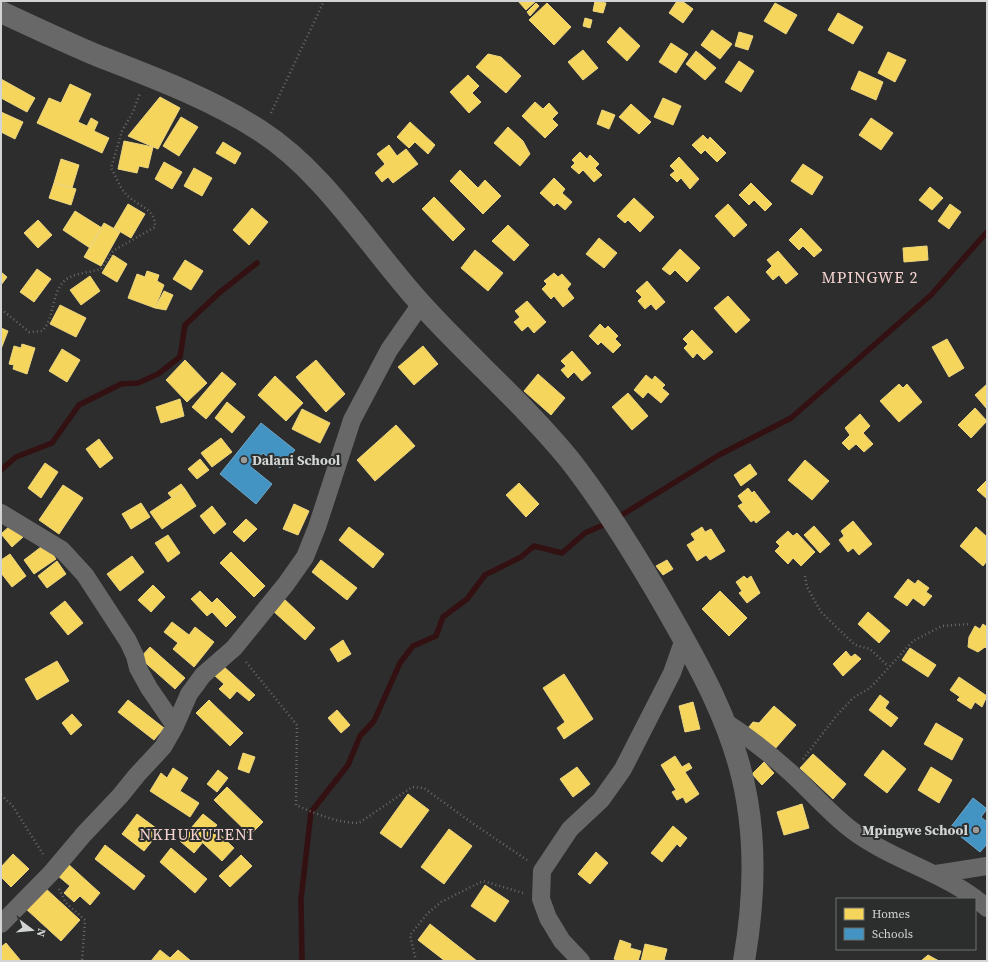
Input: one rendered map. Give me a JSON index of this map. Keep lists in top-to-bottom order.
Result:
{
  "districts": ["MPINGWE 2", "NKHUKUTENI"],
  "places": ["Dalani School", "Mpingwe School"],
  "legend": ["Homes", "Schools"],
  "north": "right"
}
